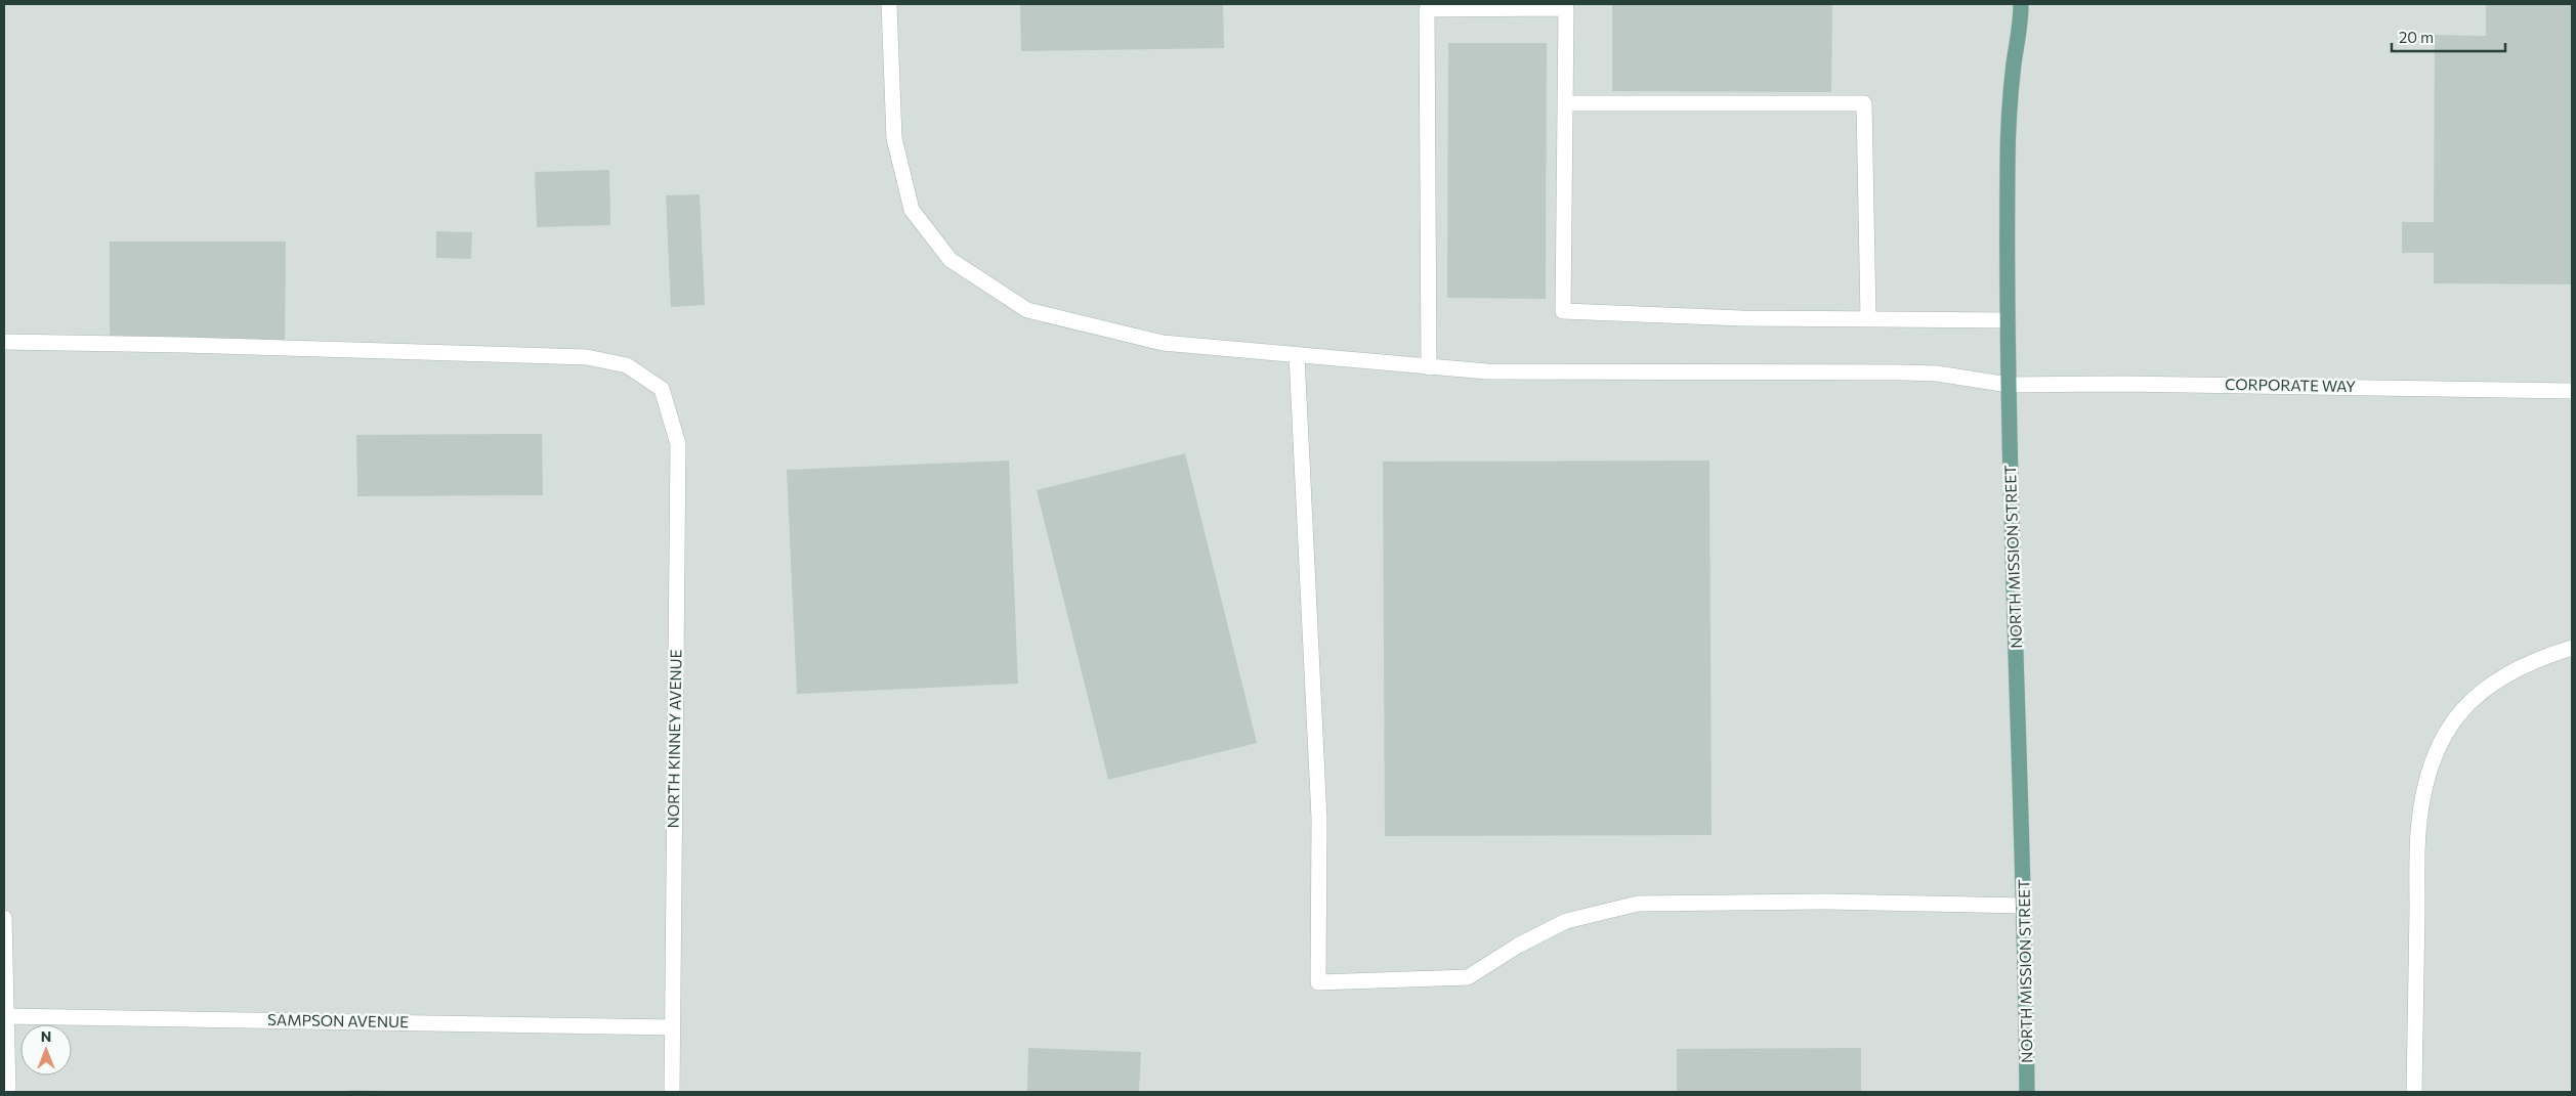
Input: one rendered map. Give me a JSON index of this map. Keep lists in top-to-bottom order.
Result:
{
  "streets": {
    "main road": ["NORTH MISSION STREET"],
    "street": ["CORPORATE WAY", "NORTH KINNEY AVENUE", "SAMPSON AVENUE"]
  },
  "crossings": [
    ["CORPORATE WAY", "NORTH MISSION STREET"],
    ["NORTH KINNEY AVENUE", "SAMPSON AVENUE"]
  ],
  "scale_bar": "20 m",
  "north": "top"
}
